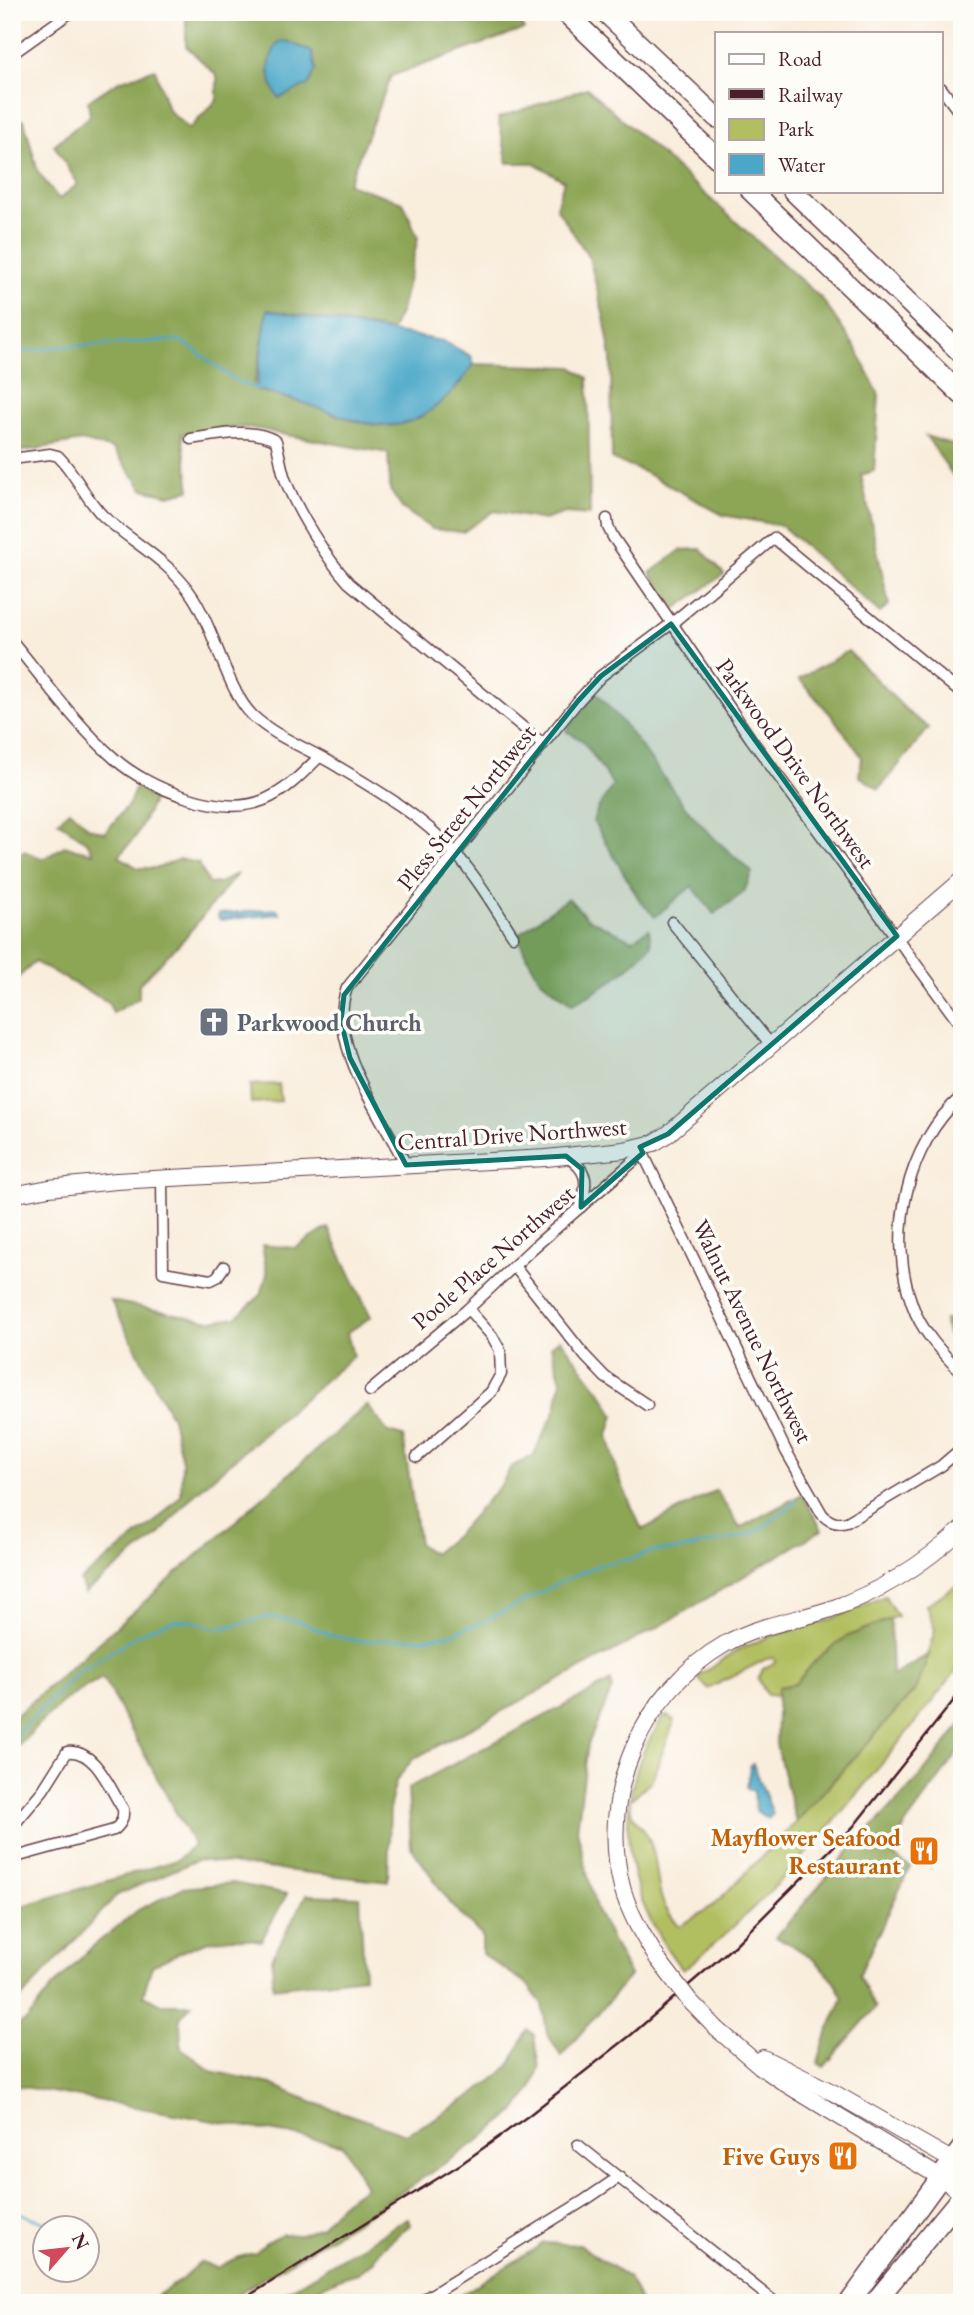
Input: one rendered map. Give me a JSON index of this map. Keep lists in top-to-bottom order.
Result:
{
  "streets": {
    "main road": ["Central Drive Northwest"],
    "street": [
      "Parkwood Drive Northwest",
      "Pless Street Northwest",
      "Poole Place Northwest",
      "Walnut Avenue Northwest"
    ]
  },
  "crossings": [
    ["Parkwood Drive Northwest", "Pless Street Northwest"],
    ["Parkwood Drive Northwest", "Central Drive Northwest"],
    ["Pless Street Northwest", "Central Drive Northwest"],
    ["Central Drive Northwest", "Poole Place Northwest"],
    ["Central Drive Northwest", "Walnut Avenue Northwest"],
    ["Poole Place Northwest", "Walnut Avenue Northwest"]
  ],
  "places": {
    "church": ["Parkwood Church"],
    "restaurant": ["Mayflower Seafood Restaurant", "Five Guys"]
  },
  "legend": [
    "Road",
    "Railway",
    "Park",
    "Water"
  ],
  "north": "top right"
}
